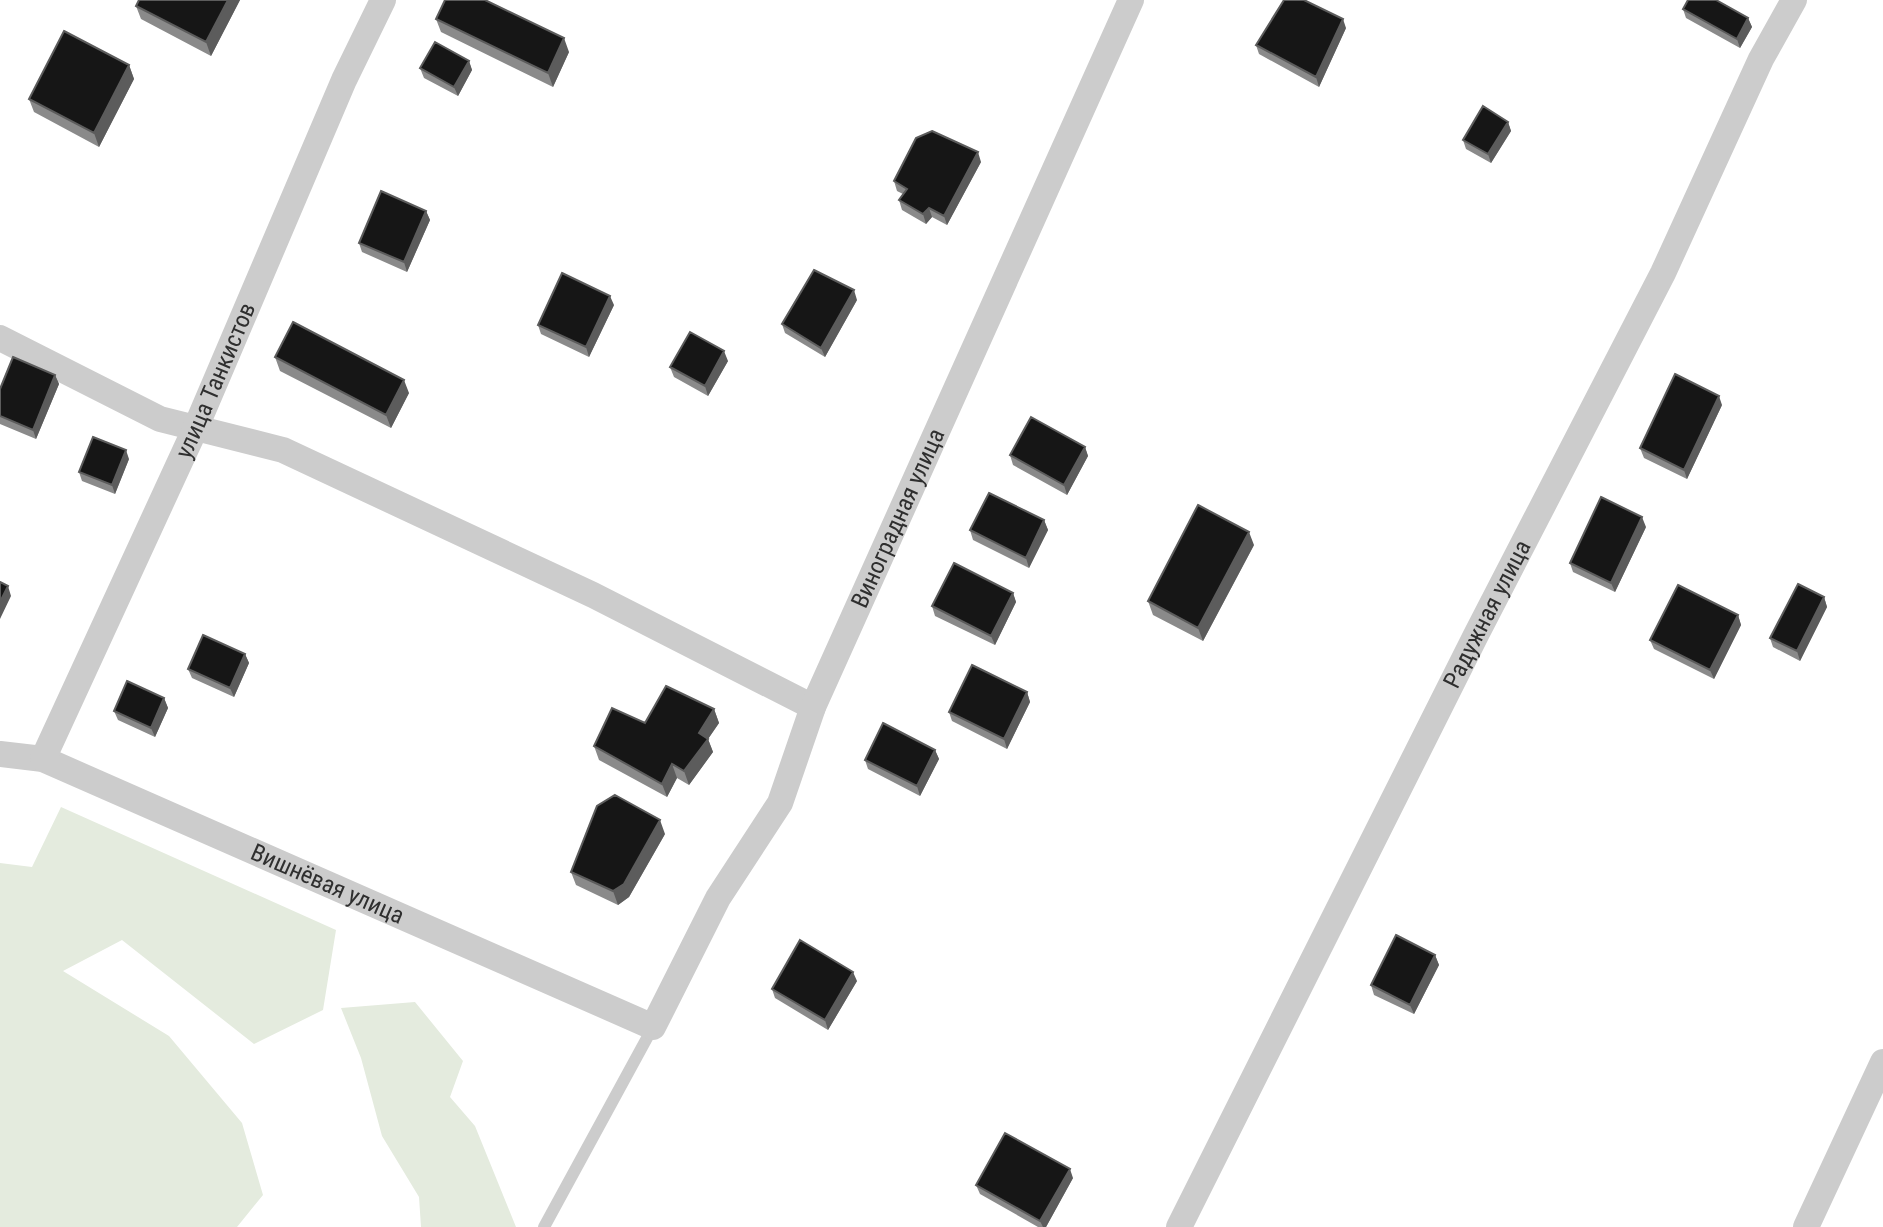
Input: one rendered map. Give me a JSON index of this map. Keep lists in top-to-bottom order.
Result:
{
  "streets": {
    "street": [
      "улица Танкистов",
      "Виноградная улица",
      "Радужная улица",
      "Вишнёвая улица"
    ]
  },
  "crossings": [
    ["улица Танкистов", "Вишнёвая улица"],
    ["Виноградная улица", "Вишнёвая улица"]
  ]
}
